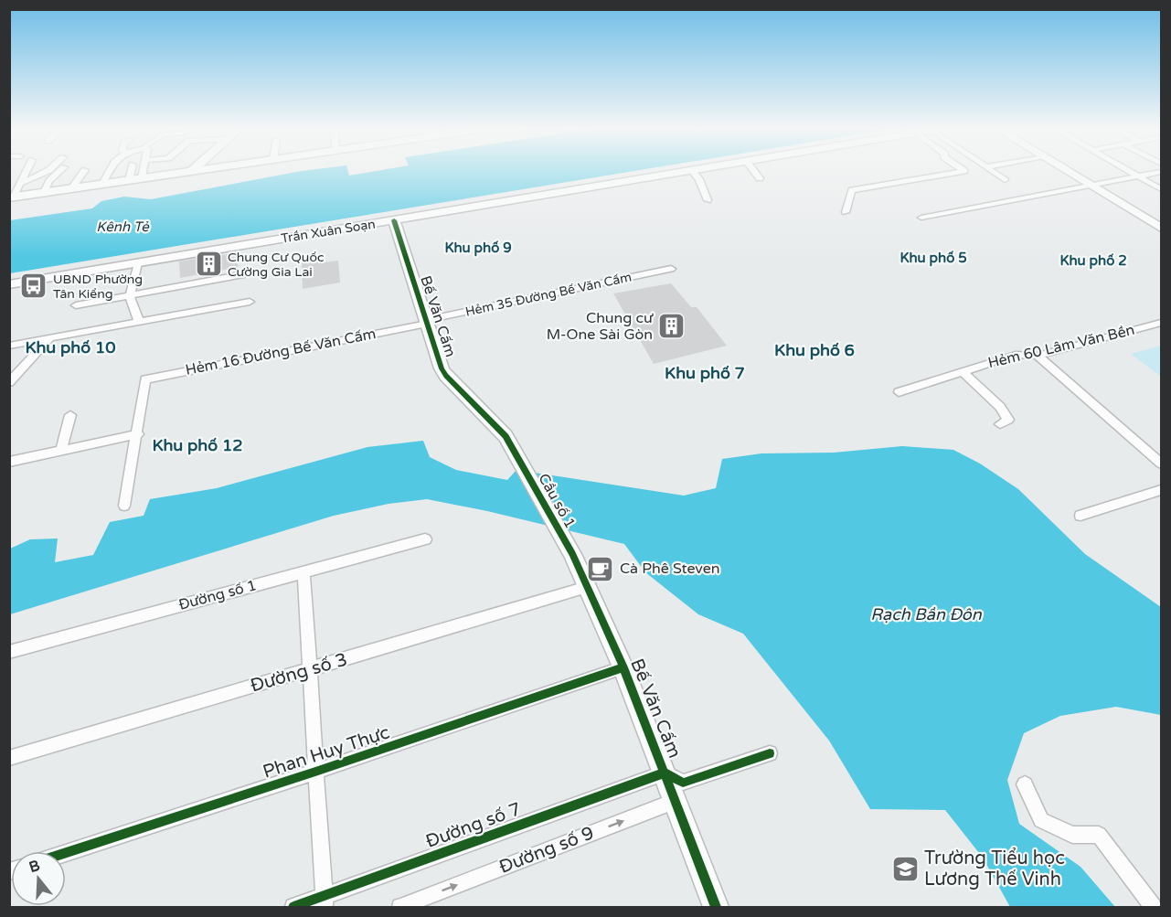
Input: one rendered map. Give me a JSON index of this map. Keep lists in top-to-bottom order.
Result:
{
  "streets": {
    "main road": ["Trần Xuân Soạn", "Bế Văn Cấm", "Cầu số 1"],
    "street": [
      "Hẻm 35 Đường Bế Văn Cấm",
      "Hẻm 60 Lâm Văn Bền",
      "Hẻm 16 Đường Bế Văn Cấm",
      "Đường số 1",
      "Đường số 3",
      "Phan Huy Thực",
      "Đường số 7",
      "Đường số 9"
    ]
  },
  "crossings": [
    ["Trần Xuân Soạn", "Bế Văn Cấm"],
    ["Hẻm 35 Đường Bế Văn Cấm", "Bế Văn Cấm"],
    ["Hẻm 35 Đường Bế Văn Cấm", "Hẻm 16 Đường Bế Văn Cấm"],
    ["Bế Văn Cấm", "Hẻm 16 Đường Bế Văn Cấm"],
    ["Bế Văn Cấm", "Cầu số 1"],
    ["Bế Văn Cấm", "Đường số 3"],
    ["Bế Văn Cấm", "Phan Huy Thực"],
    ["Bế Văn Cấm", "Đường số 7"],
    ["Bế Văn Cấm", "Đường số 9"],
    ["Đường số 7", "Đường số 9"]
  ],
  "one_way": ["Đường số 9"],
  "districts": [
    "Khu phố 9",
    "Khu phố 5",
    "Khu phố 2",
    "Khu phố 10",
    "Khu phố 6",
    "Khu phố 7",
    "Khu phố 12"
  ],
  "water": ["Kênh Tẻ", "Rạch Bần Đôn"],
  "places": {
    "building": ["Chung Cư Quốc Cường Gia Lai", "Chung cư M-One Sài Gòn"],
    "bus stop": ["UBND Phường Tân Kiểng"],
    "cafe": ["Cà Phê Steven"],
    "school or university": ["Trường Tiểu học Lương Thế Vinh"]
  },
  "north": "top"
}
